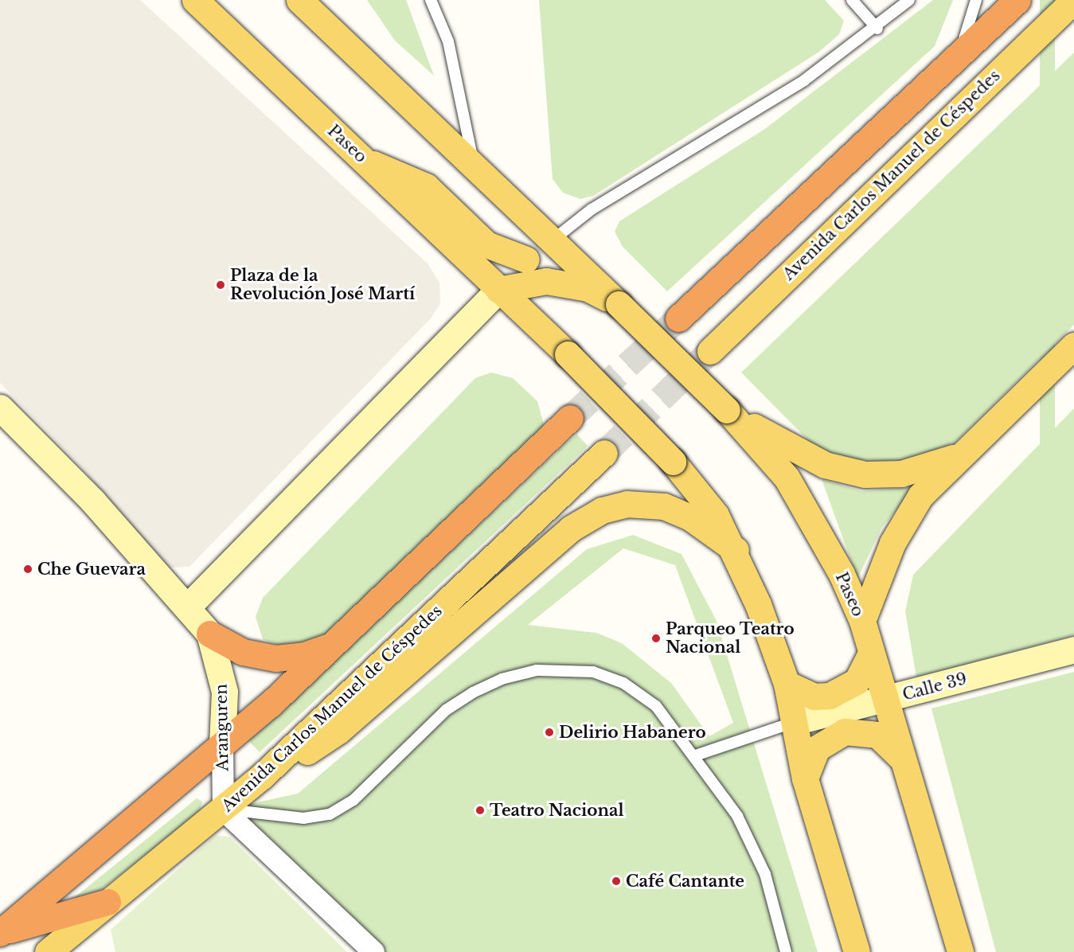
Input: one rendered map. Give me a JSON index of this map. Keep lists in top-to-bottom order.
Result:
{
  "streets": {
    "main road": ["Paseo", "Avenida Carlos Manuel de Céspedes"],
    "street": ["Calle 39", "Aranguren"]
  },
  "crossings": [
    ["Paseo", "Calle 39"],
    ["Avenida Carlos Manuel de Céspedes", "Aranguren"]
  ],
  "places": [
    "Plaza de la Revolución José Martí",
    "Che Guevara",
    "Parqueo Teatro Nacional",
    "Delirio Habanero",
    "Teatro Nacional",
    "Café Cantante"
  ]
}
